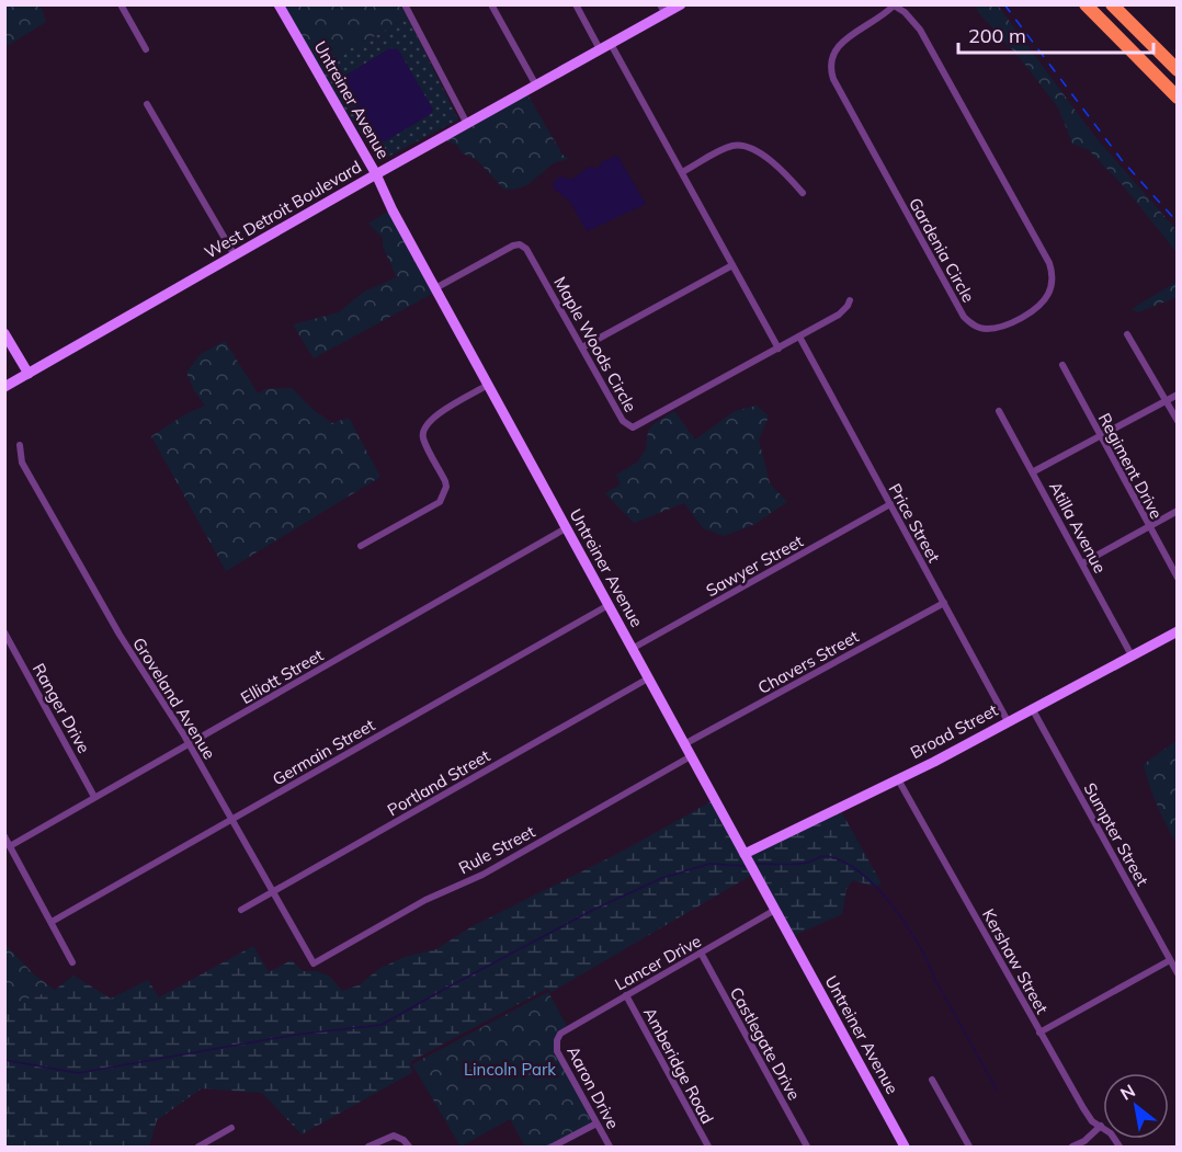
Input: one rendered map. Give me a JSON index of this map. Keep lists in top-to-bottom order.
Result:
{
  "streets": {
    "street": [
      "Untreiner Avenue",
      "West Detroit Boulevard",
      "Gardenia Circle",
      "Maple Woods Circle",
      "Regiment Drive",
      "Price Street",
      "Atilla Avenue",
      "Sawyer Street",
      "Chavers Street",
      "Elliott Street",
      "Groveland Avenue",
      "Ranger Drive",
      "Broad Street",
      "Germain Street",
      "Portland Street",
      "Sumpter Street",
      "Rule Street",
      "Kershaw Street",
      "Lancer Drive",
      "Castlegate Drive",
      "Amberidge Road",
      "Aaron Drive"
    ]
  },
  "crossings": [
    ["Untreiner Avenue", "West Detroit Boulevard"],
    ["Untreiner Avenue", "Maple Woods Circle"],
    ["Untreiner Avenue", "Sawyer Street"],
    ["Untreiner Avenue", "Chavers Street"],
    ["Untreiner Avenue", "Elliott Street"],
    ["Untreiner Avenue", "Broad Street"],
    ["Untreiner Avenue", "Germain Street"],
    ["Untreiner Avenue", "Portland Street"],
    ["Untreiner Avenue", "Rule Street"],
    ["Untreiner Avenue", "Lancer Drive"],
    ["Maple Woods Circle", "Price Street"],
    ["Price Street", "Sawyer Street"],
    ["Price Street", "Chavers Street"],
    ["Price Street", "Broad Street"],
    ["Atilla Avenue", "Broad Street"],
    ["Elliott Street", "Groveland Avenue"],
    ["Elliott Street", "Ranger Drive"],
    ["Groveland Avenue", "Germain Street"],
    ["Groveland Avenue", "Portland Street"],
    ["Groveland Avenue", "Rule Street"],
    ["Broad Street", "Sumpter Street"],
    ["Broad Street", "Kershaw Street"],
    ["Lancer Drive", "Castlegate Drive"],
    ["Lancer Drive", "Amberidge Road"],
    ["Lancer Drive", "Aaron Drive"]
  ],
  "parks": ["Lincoln Park"],
  "scale_bar": "200 m",
  "north": "top left"
}
